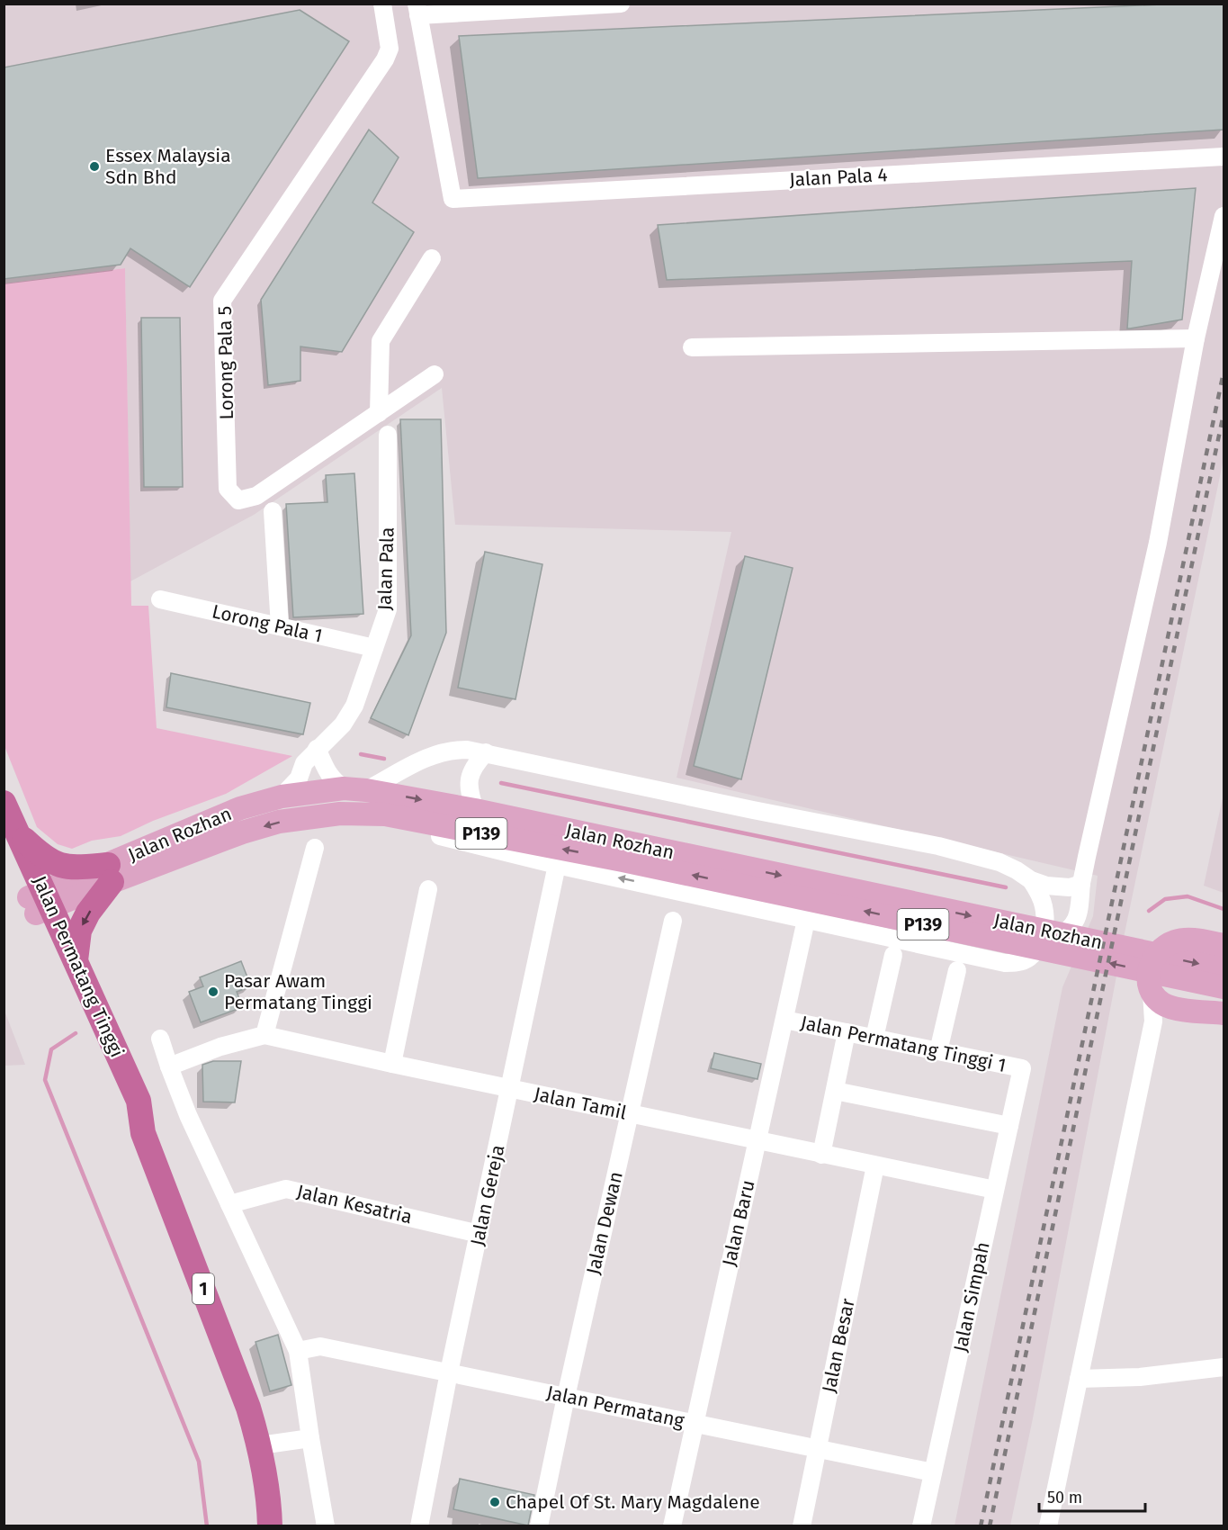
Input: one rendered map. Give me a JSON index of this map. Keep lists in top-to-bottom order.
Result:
{
  "streets": {
    "highway": ["Jalan Permatang Tinggi", "1"],
    "main road": ["P139", "Jalan Rozhan"],
    "street": [
      "Jalan Pala 4",
      "Lorong Pala 5",
      "Jalan Pala",
      "Lorong Pala 1",
      "Jalan Permatang Tinggi 1",
      "Jalan Tamil",
      "Jalan Gereja",
      "Jalan Kesatria",
      "Jalan Dewan",
      "Jalan Baru",
      "Jalan Simpah",
      "Jalan Besar",
      "Jalan Permatang"
    ]
  },
  "crossings": [
    ["Jalan Pala", "Lorong Pala 1"],
    ["Jalan Pala", "Jalan Rozhan"],
    ["Jalan Rozhan", "Jalan Permatang Tinggi"],
    ["Jalan Permatang Tinggi 1", "Jalan Baru"],
    ["Jalan Permatang Tinggi 1", "Jalan Simpah"],
    ["Jalan Tamil", "Jalan Gereja"],
    ["Jalan Tamil", "Jalan Dewan"],
    ["Jalan Tamil", "Jalan Baru"],
    ["Jalan Tamil", "Jalan Simpah"],
    ["Jalan Tamil", "Jalan Besar"],
    ["Jalan Gereja", "Jalan Kesatria"],
    ["Jalan Gereja", "Jalan Permatang"],
    ["Jalan Dewan", "Jalan Permatang"],
    ["Jalan Baru", "Jalan Permatang"],
    ["Jalan Simpah", "Jalan Permatang"],
    ["Jalan Besar", "Jalan Permatang"]
  ],
  "places": ["Essex Malaysia Sdn Bhd", "Pasar Awam Permatang Tinggi", "Chapel Of St. Mary Magdalene"],
  "scale_bar": "50 m"
}
